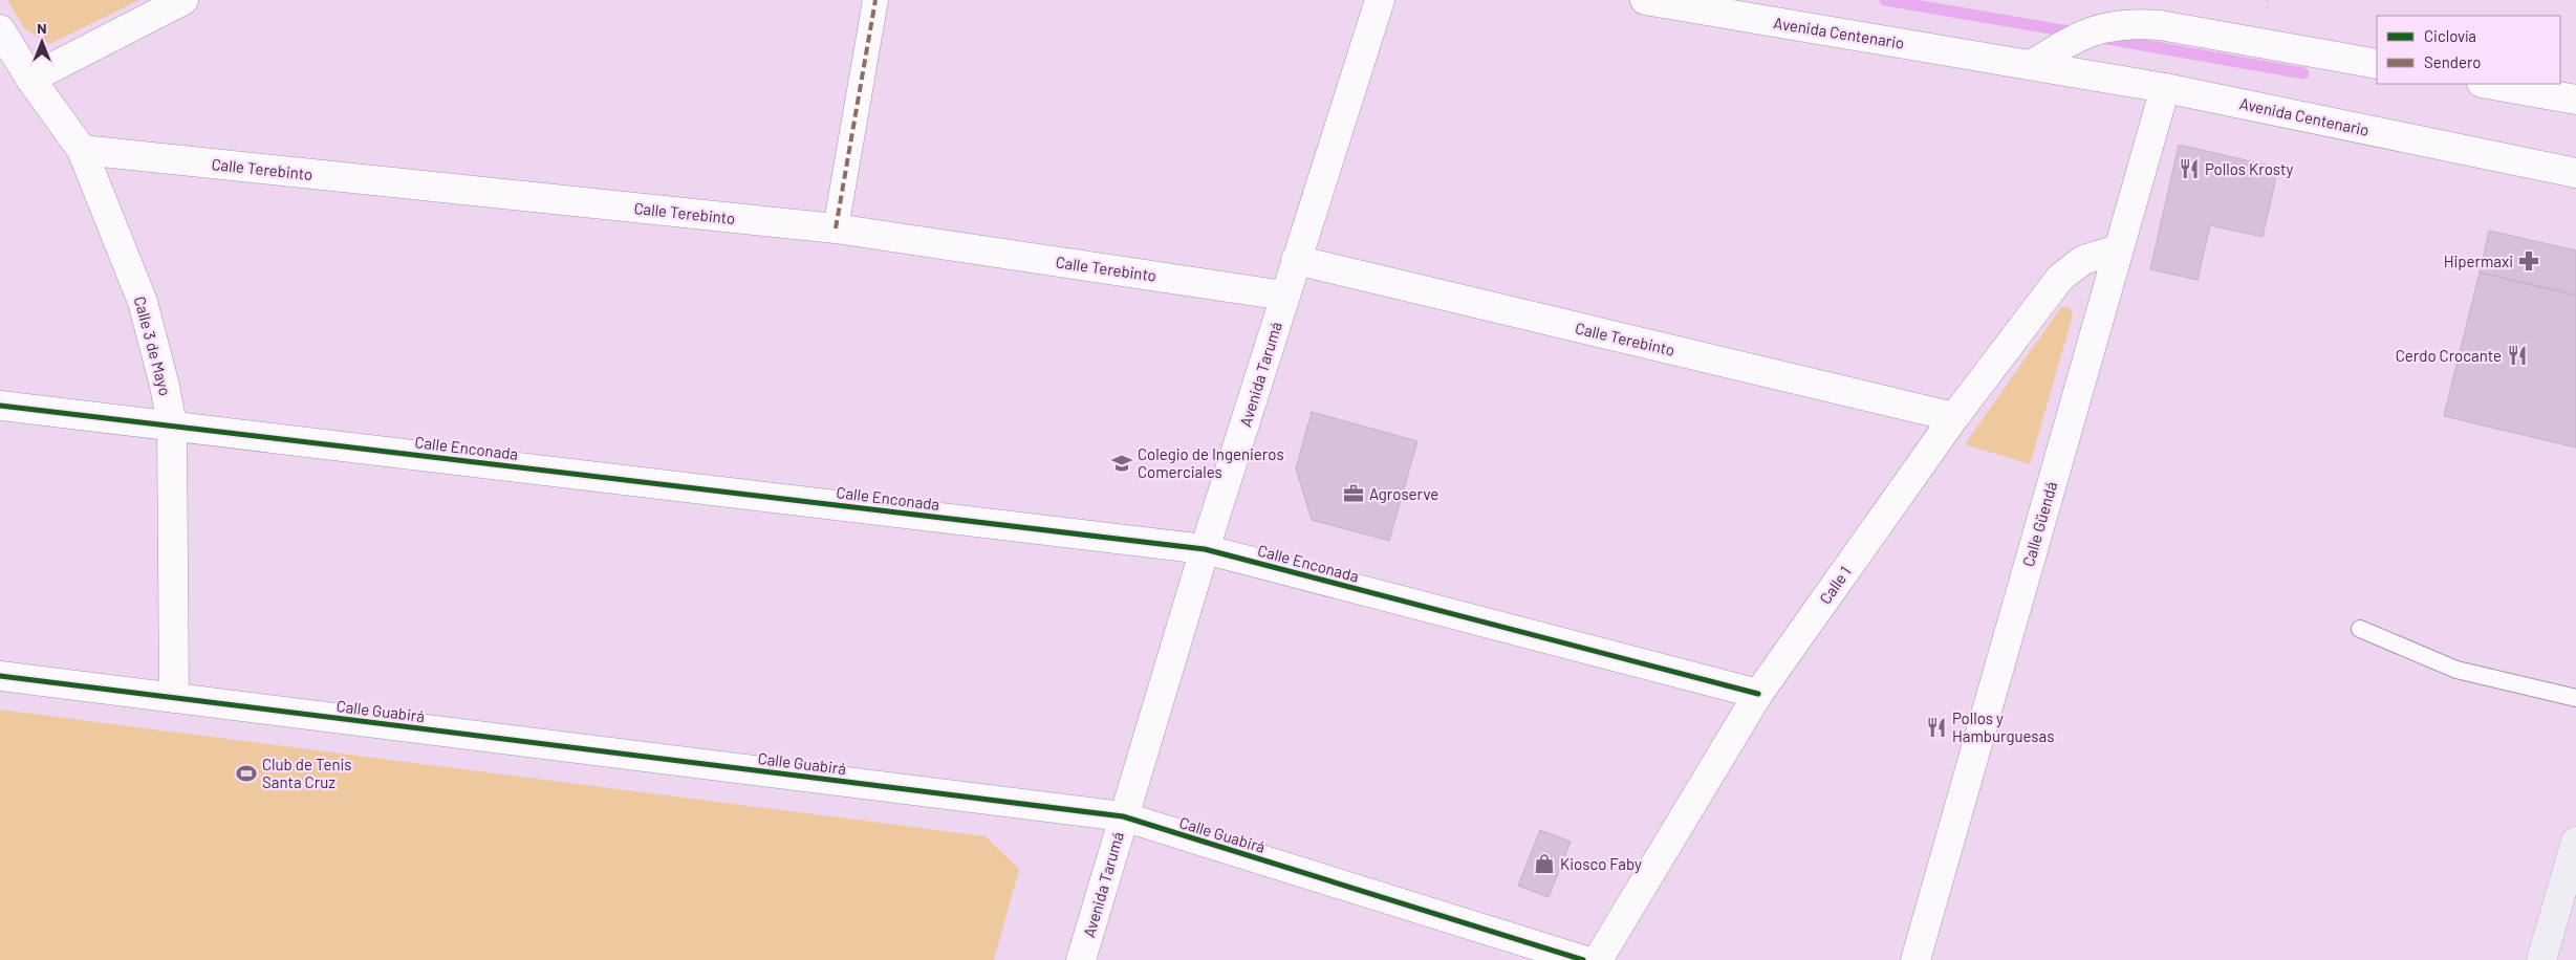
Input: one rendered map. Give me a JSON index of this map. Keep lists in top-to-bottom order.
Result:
{
  "streets": {
    "street": [
      "Avenida Centenario",
      "Calle Terebinto",
      "Calle 3 de Mayo",
      "Avenida Tarumá",
      "Calle Enconada",
      "Calle Güendá",
      "Calle 1",
      "Calle Guabirá"
    ]
  },
  "crossings": [
    ["Avenida Centenario", "Calle Güendá"],
    ["Calle Terebinto", "Calle 3 de Mayo"],
    ["Calle Terebinto", "Avenida Tarumá"],
    ["Calle Terebinto", "Calle 1"],
    ["Calle 3 de Mayo", "Calle Enconada"],
    ["Calle 3 de Mayo", "Calle Guabirá"],
    ["Avenida Tarumá", "Calle Enconada"],
    ["Avenida Tarumá", "Calle Guabirá"],
    ["Calle Enconada", "Calle 1"],
    ["Calle Güendá", "Calle 1"]
  ],
  "places": {
    "restaurant": ["Pollos Krosty", "Cerdo Crocante", "Pollos y Hamburguesas"],
    "pharmacy": ["Hipermaxi"],
    "school or university": ["Colegio de Ingenieros Comerciales"],
    "office": ["Agroserve"],
    "sports": ["Club de Tenis Santa Cruz"],
    "shop": ["Kiosco Faby"]
  },
  "legend": ["Ciclovía", "Sendero"],
  "north": "top"
}
